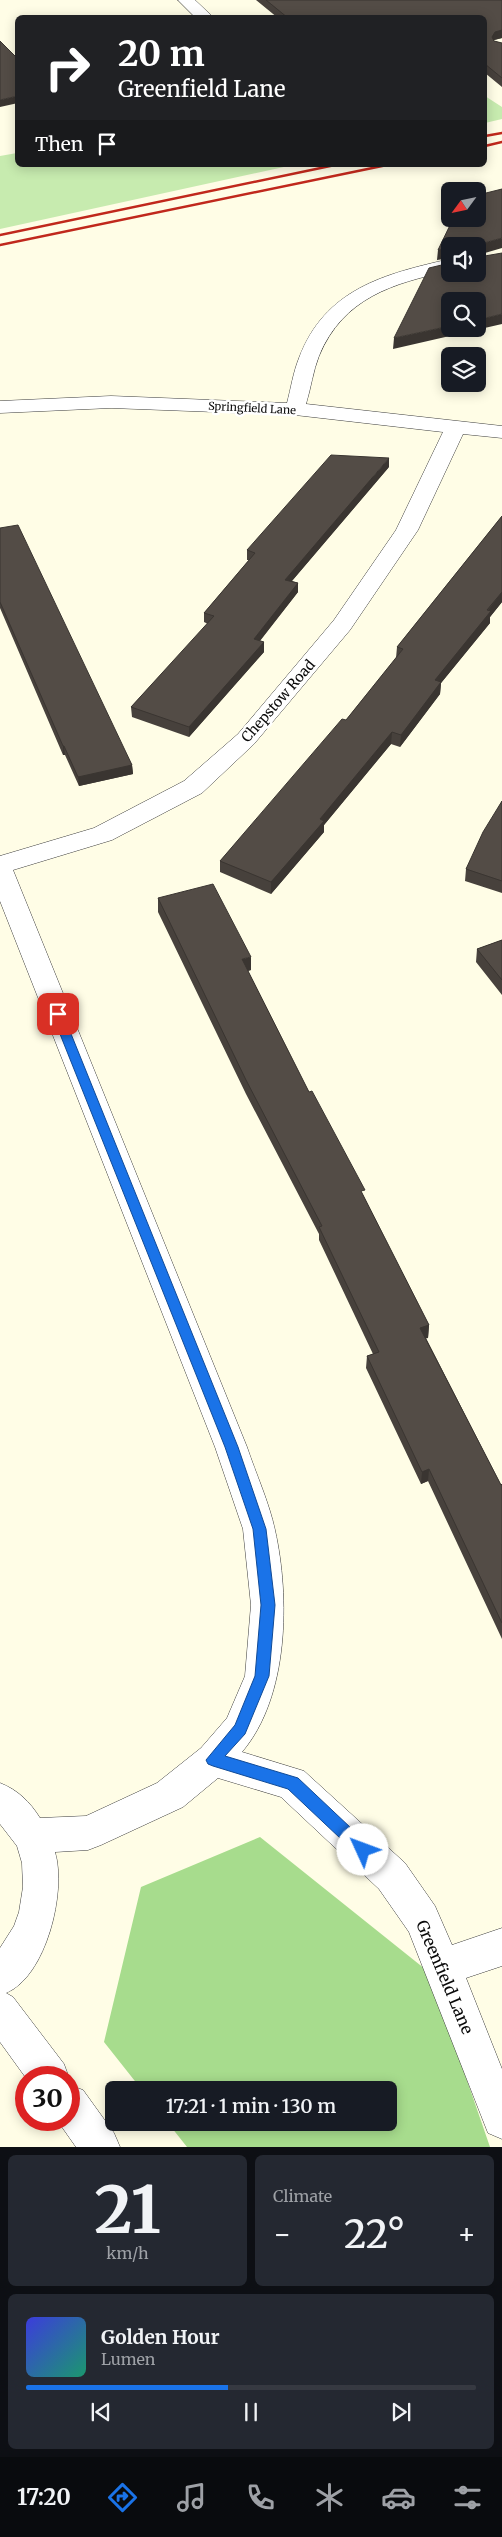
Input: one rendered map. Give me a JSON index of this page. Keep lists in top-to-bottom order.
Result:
{
  "streets": {
    "street": ["Springfield Lane", "Chepstow Road", "Greenfield Lane"]
  },
  "crossings": [
    ["Springfield Lane", "Chepstow Road"]
  ],
  "north": "bottom left",
  "page": {
    "turn": ["20 m", "Greenfield Lane"],
    "then": "Then",
    "limit": "30",
    "trip": "17:21 · 1 min · 130 m",
    "tile": [
      ["21", "km/h"],
      "Climate"
    ],
    "heat": ["−", "22°", "+"],
    "song": ["Golden Hour", "Lumen"],
    "tabs": "17:20"
  }
}
